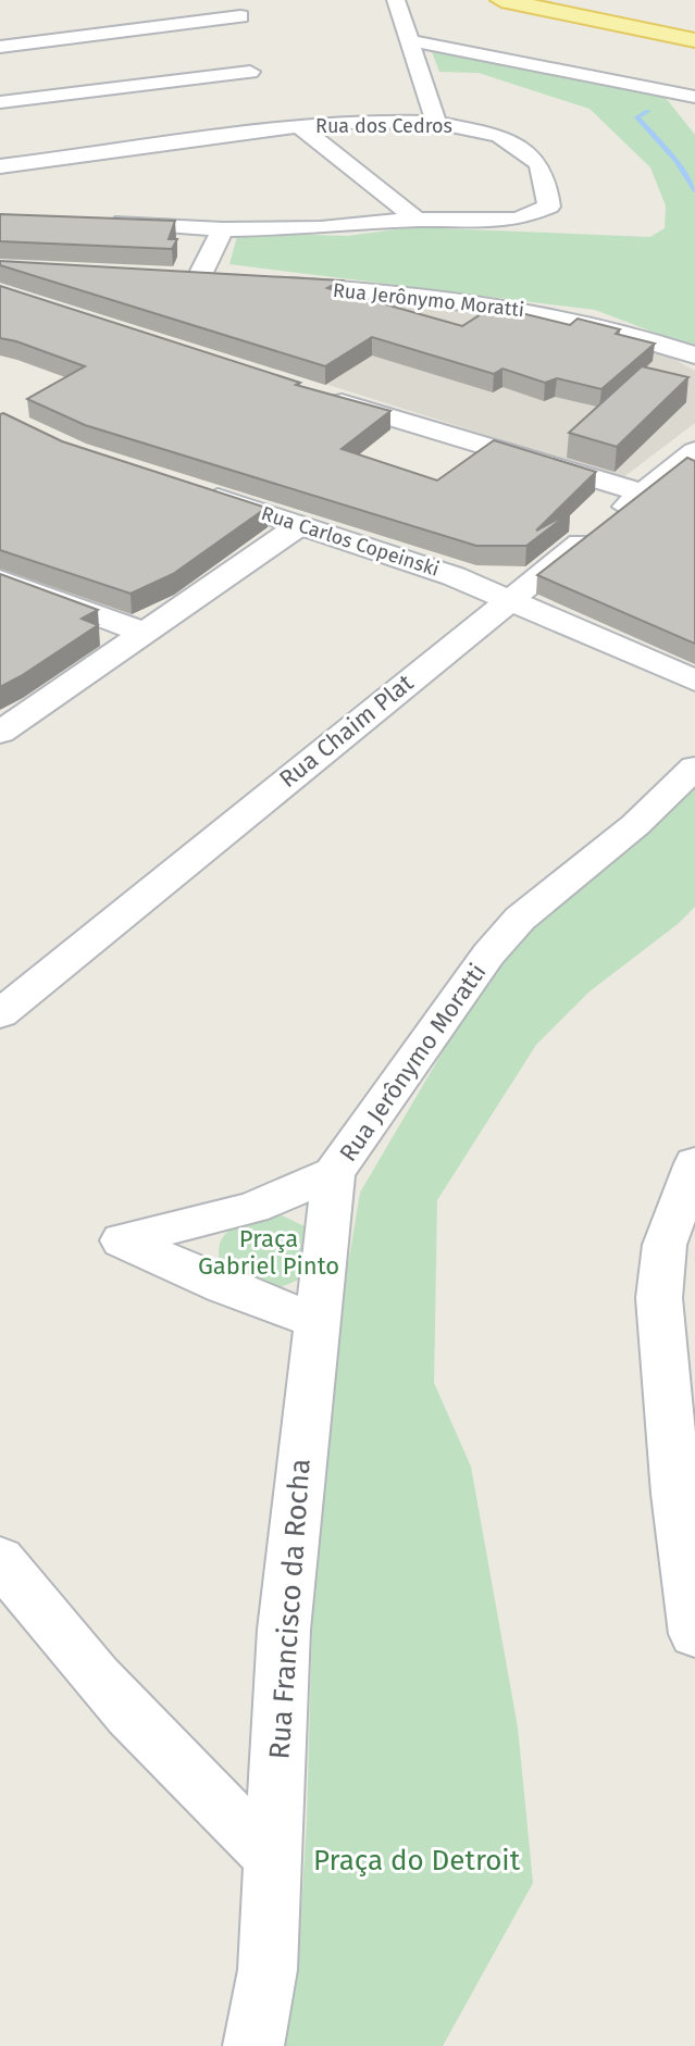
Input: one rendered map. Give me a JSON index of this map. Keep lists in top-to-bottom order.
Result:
{
  "streets": {
    "street": [
      "Rua dos Cedros",
      "Rua Jerônymo Moratti",
      "Rua Carlos Copeinski",
      "Rua Chaim Plat",
      "Rua Francisco da Rocha"
    ]
  },
  "crossings": [
    ["Rua Jerônymo Moratti", "Rua Francisco da Rocha"],
    ["Rua Carlos Copeinski", "Rua Chaim Plat"]
  ],
  "parks": ["Praça Gabriel Pinto", "Praça do Detroit"]
}
